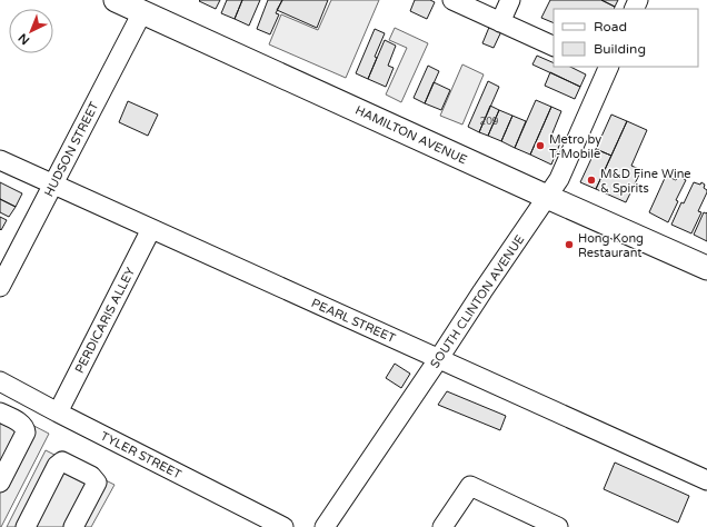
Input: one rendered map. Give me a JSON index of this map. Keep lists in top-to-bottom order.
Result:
{
  "streets": {
    "main road": ["HAMILTON AVENUE"],
    "street": [
      "HUDSON STREET",
      "SOUTH CLINTON AVENUE",
      "PERDICARIS ALLEY",
      "PEARL STREET",
      "TYLER STREET"
    ]
  },
  "crossings": [
    ["HAMILTON AVENUE", "HUDSON STREET"],
    ["HAMILTON AVENUE", "SOUTH CLINTON AVENUE"],
    ["HUDSON STREET", "PEARL STREET"],
    ["SOUTH CLINTON AVENUE", "PEARL STREET"],
    ["PERDICARIS ALLEY", "PEARL STREET"],
    ["PERDICARIS ALLEY", "TYLER STREET"]
  ],
  "places": ["Metro by T-Mobile", "M&D Fine Wine & Spirits", "Hong Kong Restaurant"],
  "house_numbers": ["209"],
  "legend": ["Road", "Building"],
  "north": "bottom left"
}
